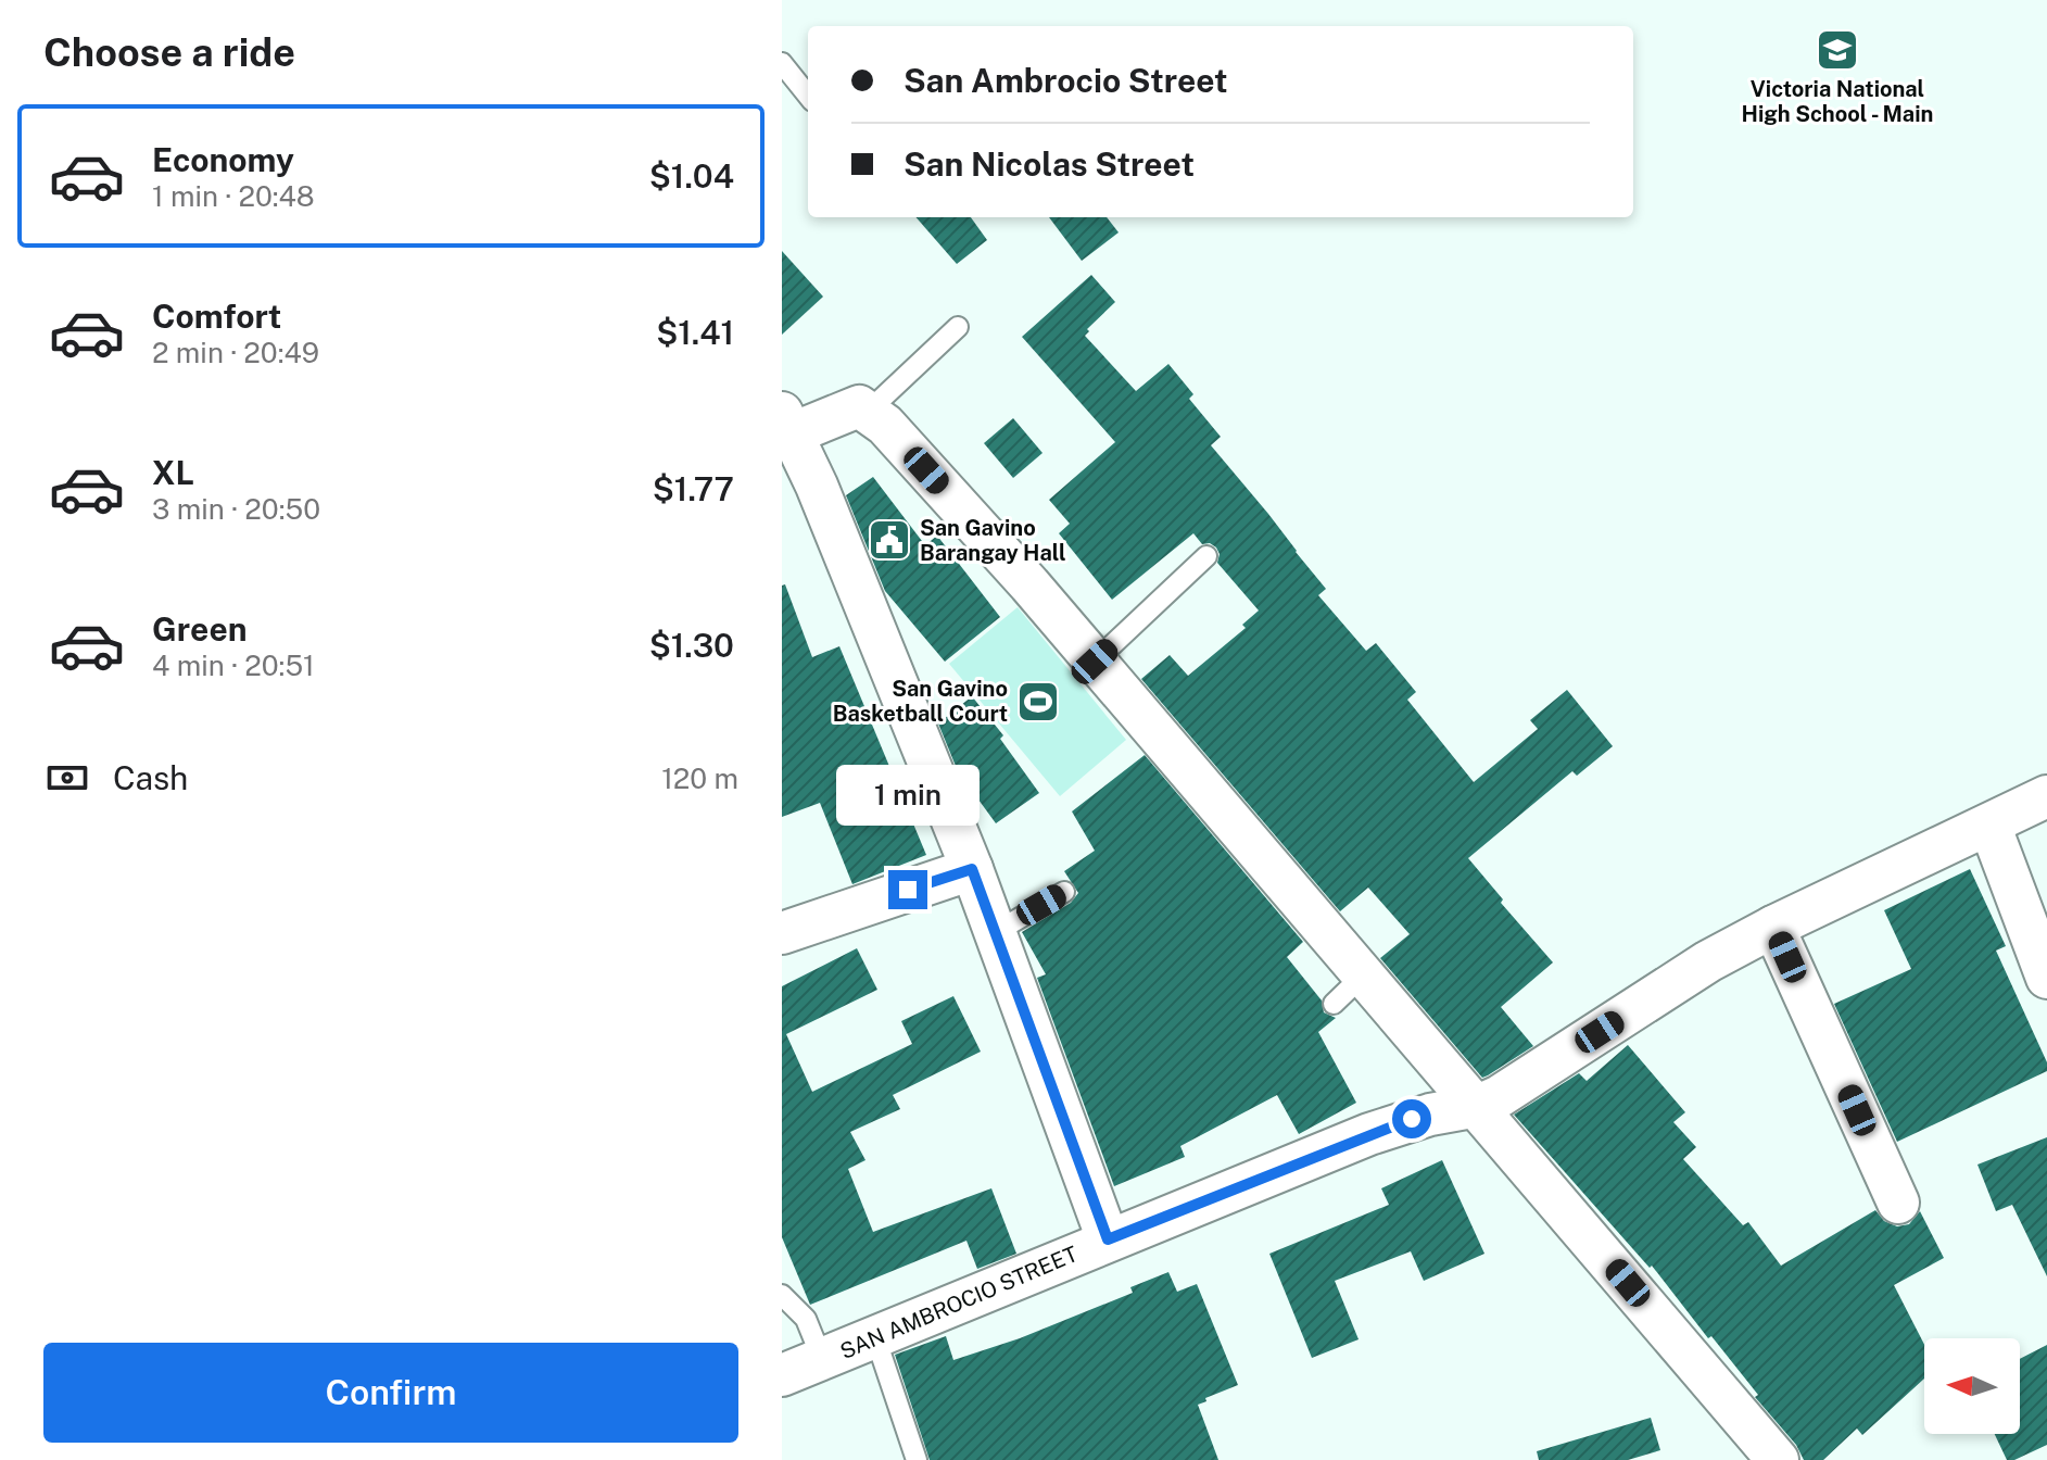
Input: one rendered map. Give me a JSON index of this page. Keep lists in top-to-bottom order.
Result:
{
  "streets": {
    "street": ["SAN AMBROCIO STREET"]
  },
  "places": {
    "school or university": ["Victoria National High School - Main"],
    "public building": ["San Gavino Barangay Hall"],
    "sports": ["San Gavino Basketball Court"]
  },
  "north": "left",
  "page": {
    "heading": "Choose a ride",
    "banner": ["San Ambrocio Street", "San Nicolas Street"],
    "list": [
      {
        "name": "Economy",
        "note": "1 min · 20:48",
        "value": "$1.04"
      },
      {
        "name": "Comfort",
        "note": "2 min · 20:49",
        "value": "$1.41"
      },
      {
        "name": "XL",
        "note": "3 min · 20:50",
        "value": "$1.77"
      },
      {
        "name": "Green",
        "note": "4 min · 20:51",
        "value": "$1.30"
      }
    ],
    "pay": ["Cash", "120 m"],
    "bubble": "1 min",
    "buttons": "Confirm"
  }
}
